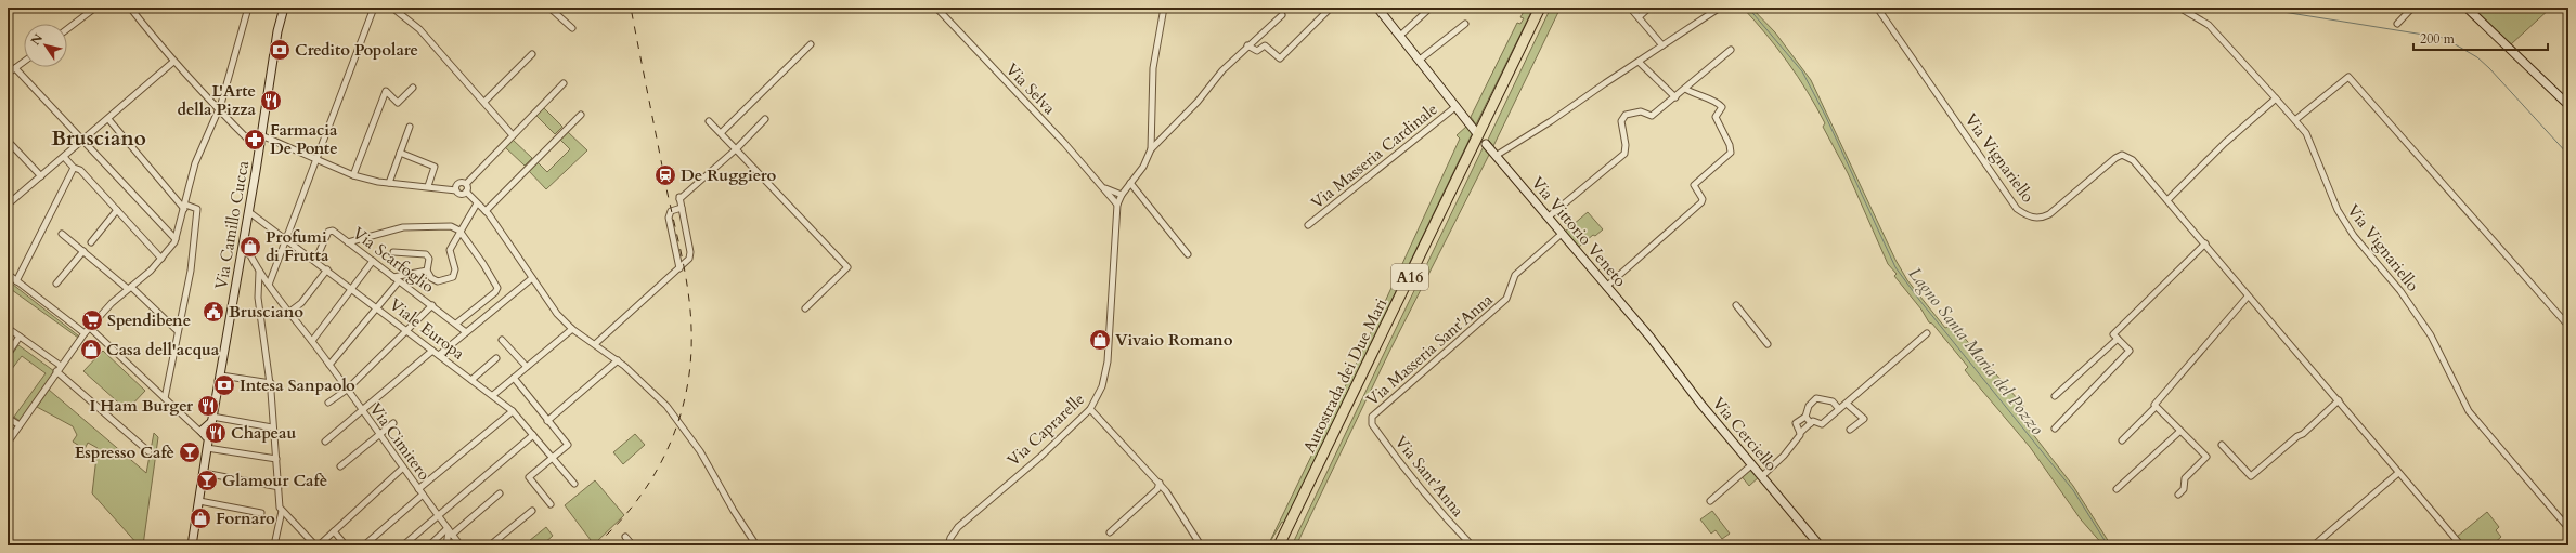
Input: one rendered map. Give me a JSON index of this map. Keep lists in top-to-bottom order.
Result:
{
  "streets": {
    "highway": ["A16", "Autostrada dei Due Mari"],
    "street": [
      "Via Selva",
      "Via Masseria Cardinale",
      "Via Vignariello",
      "Via Camillo Cucca",
      "Via Vittorio Veneto",
      "Via Scarfoglio",
      "Viale Europa",
      "Via Masseria Sant'Anna",
      "Via Caprarelle",
      "Via Cerciello",
      "Via Cimitero",
      "Via Sant'Anna"
    ]
  },
  "crossings": [
    ["Via Selva", "Via Caprarelle"],
    ["Via Camillo Cucca", "Viale Europa"],
    ["Via Camillo Cucca", "Via Cimitero"],
    ["Via Vittorio Veneto", "Via Masseria Sant'Anna"],
    ["Via Vittorio Veneto", "Via Cerciello"],
    ["Via Scarfoglio", "Viale Europa"],
    ["Via Masseria Sant'Anna", "Via Sant'Anna"]
  ],
  "districts": ["Brusciano"],
  "water": ["Lagno Santa Maria del Pozzo"],
  "places": {
    "bank": ["Credito Popolare", "Intesa Sanpaolo"],
    "restaurant": ["L'Arte della Pizza", "I Ham Burger", "Chapeau"],
    "pharmacy": ["Farmacia De Ponte"],
    "station": ["De Ruggiero"],
    "shop": [
      "Profumi di Frutta",
      "Vivaio Romano",
      "Casa dell'acqua",
      "Fornaro"
    ],
    "public building": ["Brusciano"],
    "supermarket": ["Spendibene"],
    "bar": ["Espresso Cafè", "Glamour Cafè"]
  },
  "scale_bar": "200 m",
  "north": "top left"
}
